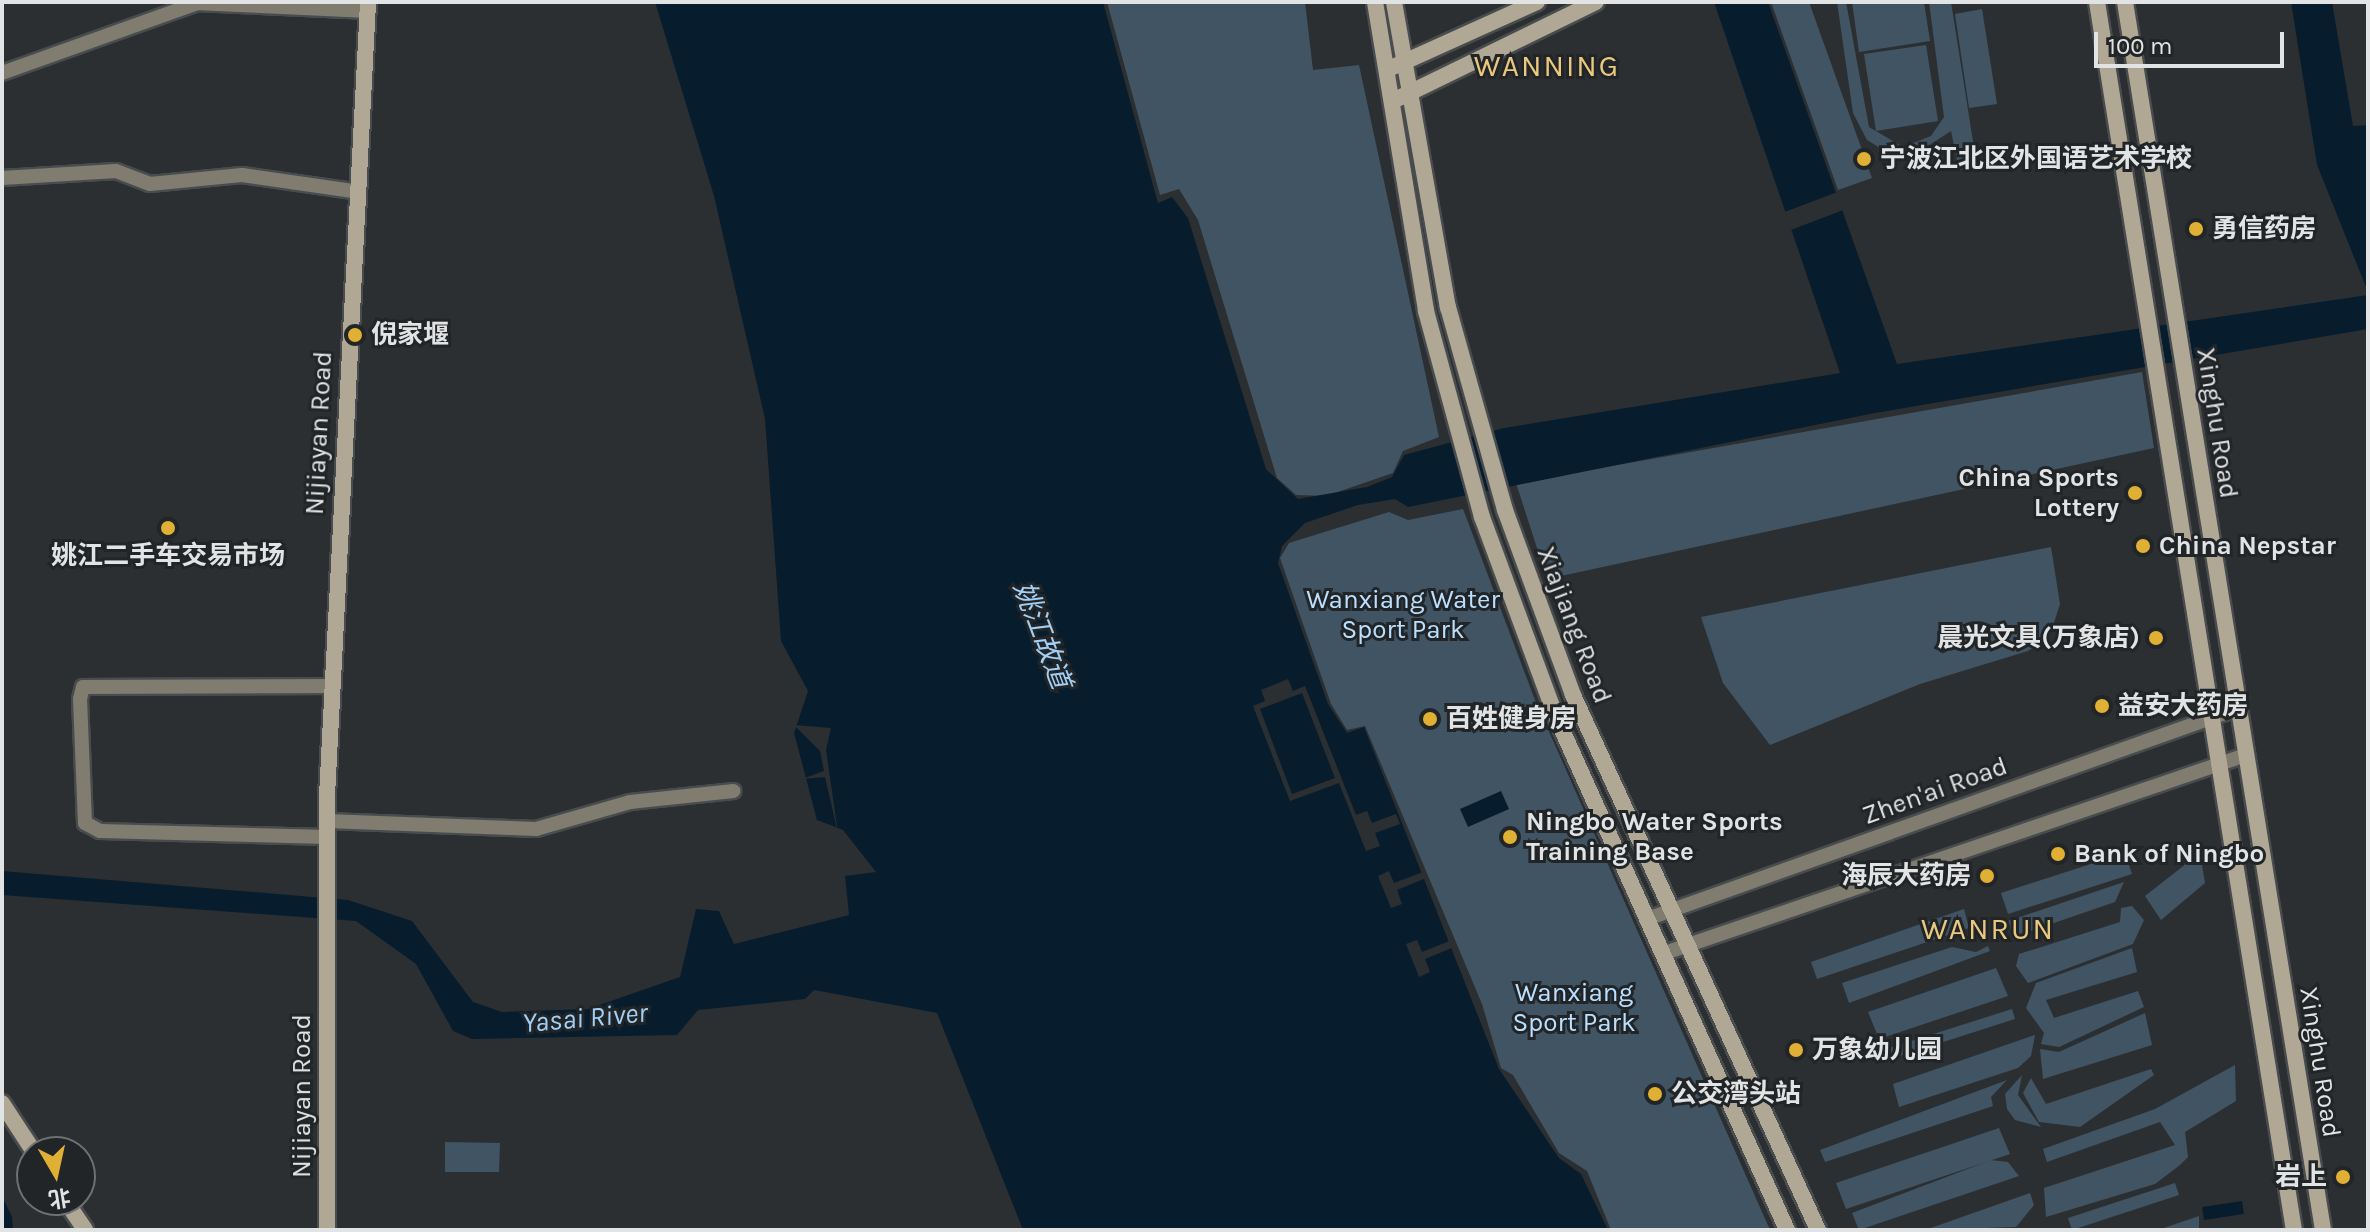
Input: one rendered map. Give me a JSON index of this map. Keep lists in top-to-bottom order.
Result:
{
  "streets": {
    "main road": ["Xinghu Road", "Nijiayan Road", "Xiajiang Road"],
    "street": ["Zhen'ai Road"]
  },
  "crossings": [
    ["Xinghu Road", "Zhen'ai Road"],
    ["Xiajiang Road", "Zhen'ai Road"]
  ],
  "districts": ["WANNING", "WANRUN"],
  "water": ["姚江故道", "Yasai River"],
  "parks": ["Wanxiang Water Sport Park", "Wanxiang Sport Park"],
  "places": [
    "宁波江北区外国语艺术学校",
    "勇信药房",
    "倪家堰",
    "China Sports Lottery",
    "姚江二手车交易市场",
    "China Nepstar",
    "晨光文具(万象店)",
    "益安大药房",
    "百姓健身房",
    "Ningbo Water Sports Training Base",
    "Bank of Ningbo",
    "海辰大药房",
    "万象幼儿园",
    "公交湾头站",
    "岩上"
  ],
  "scale_bar": "100 m",
  "north": "bottom"
}
